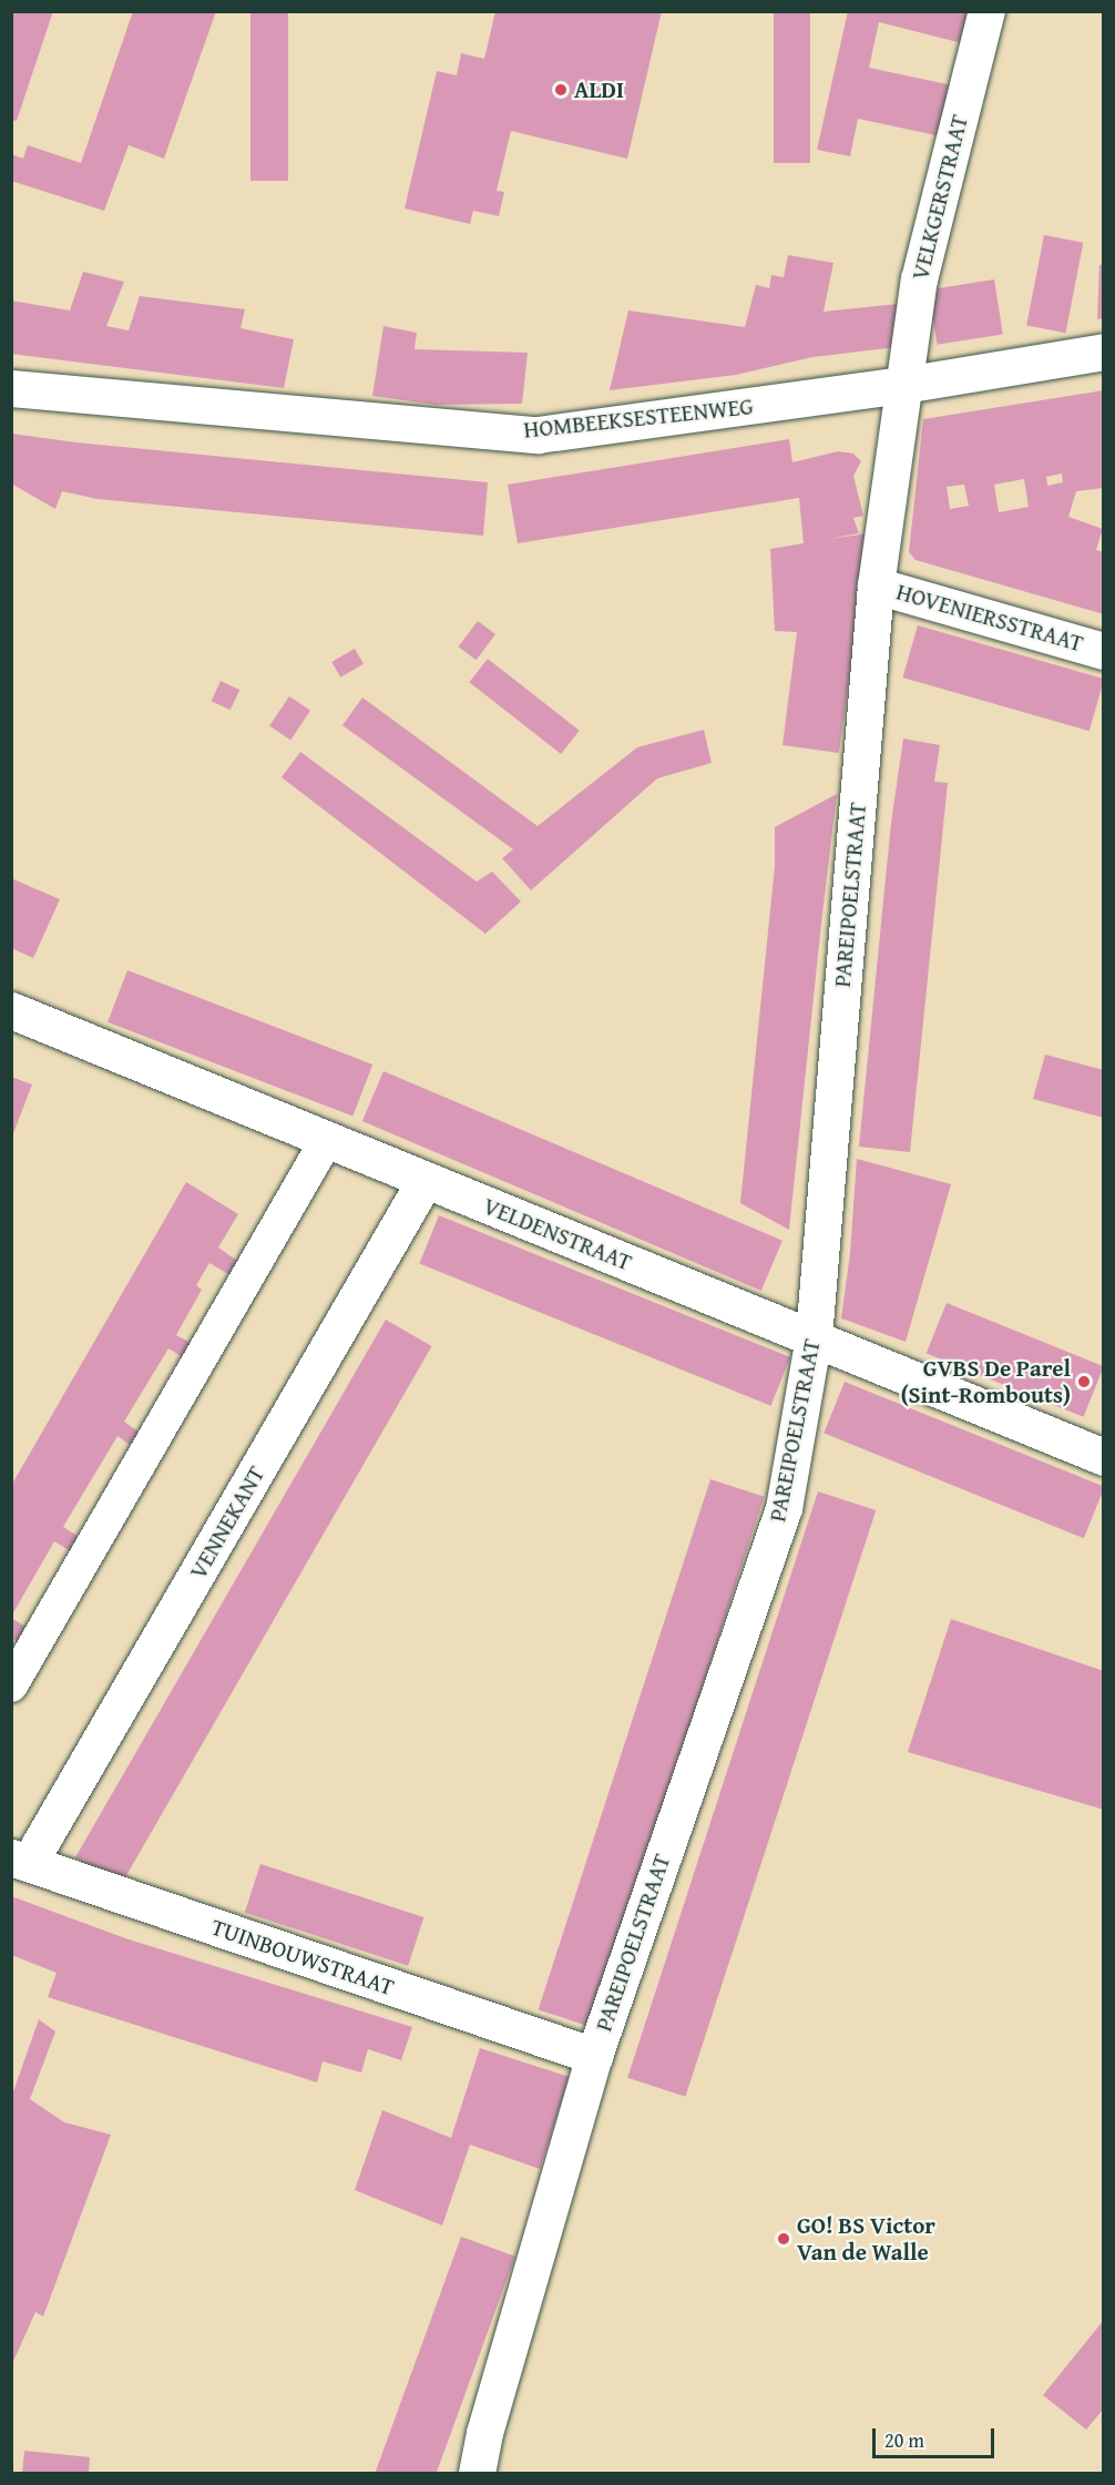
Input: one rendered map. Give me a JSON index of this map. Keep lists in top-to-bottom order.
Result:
{
  "streets": {
    "street": [
      "VELKGERSTRAAT",
      "HOMBEEKSESTEENWEG",
      "HOVENIERSSTRAAT",
      "PAREIPOELSTRAAT",
      "VELDENSTRAAT",
      "VENNEKANT",
      "TUINBOUWSTRAAT"
    ]
  },
  "crossings": [
    ["VELKGERSTRAAT", "HOMBEEKSESTEENWEG"],
    ["VELKGERSTRAAT", "PAREIPOELSTRAAT"],
    ["HOMBEEKSESTEENWEG", "PAREIPOELSTRAAT"],
    ["HOVENIERSSTRAAT", "PAREIPOELSTRAAT"],
    ["PAREIPOELSTRAAT", "VELDENSTRAAT"],
    ["PAREIPOELSTRAAT", "TUINBOUWSTRAAT"],
    ["VELDENSTRAAT", "VENNEKANT"],
    ["VENNEKANT", "TUINBOUWSTRAAT"]
  ],
  "places": ["ALDI", "GVBS De Parel (Sint-Rombouts)", "GO! BS Victor Van de Walle"],
  "scale_bar": "20 m"
}
